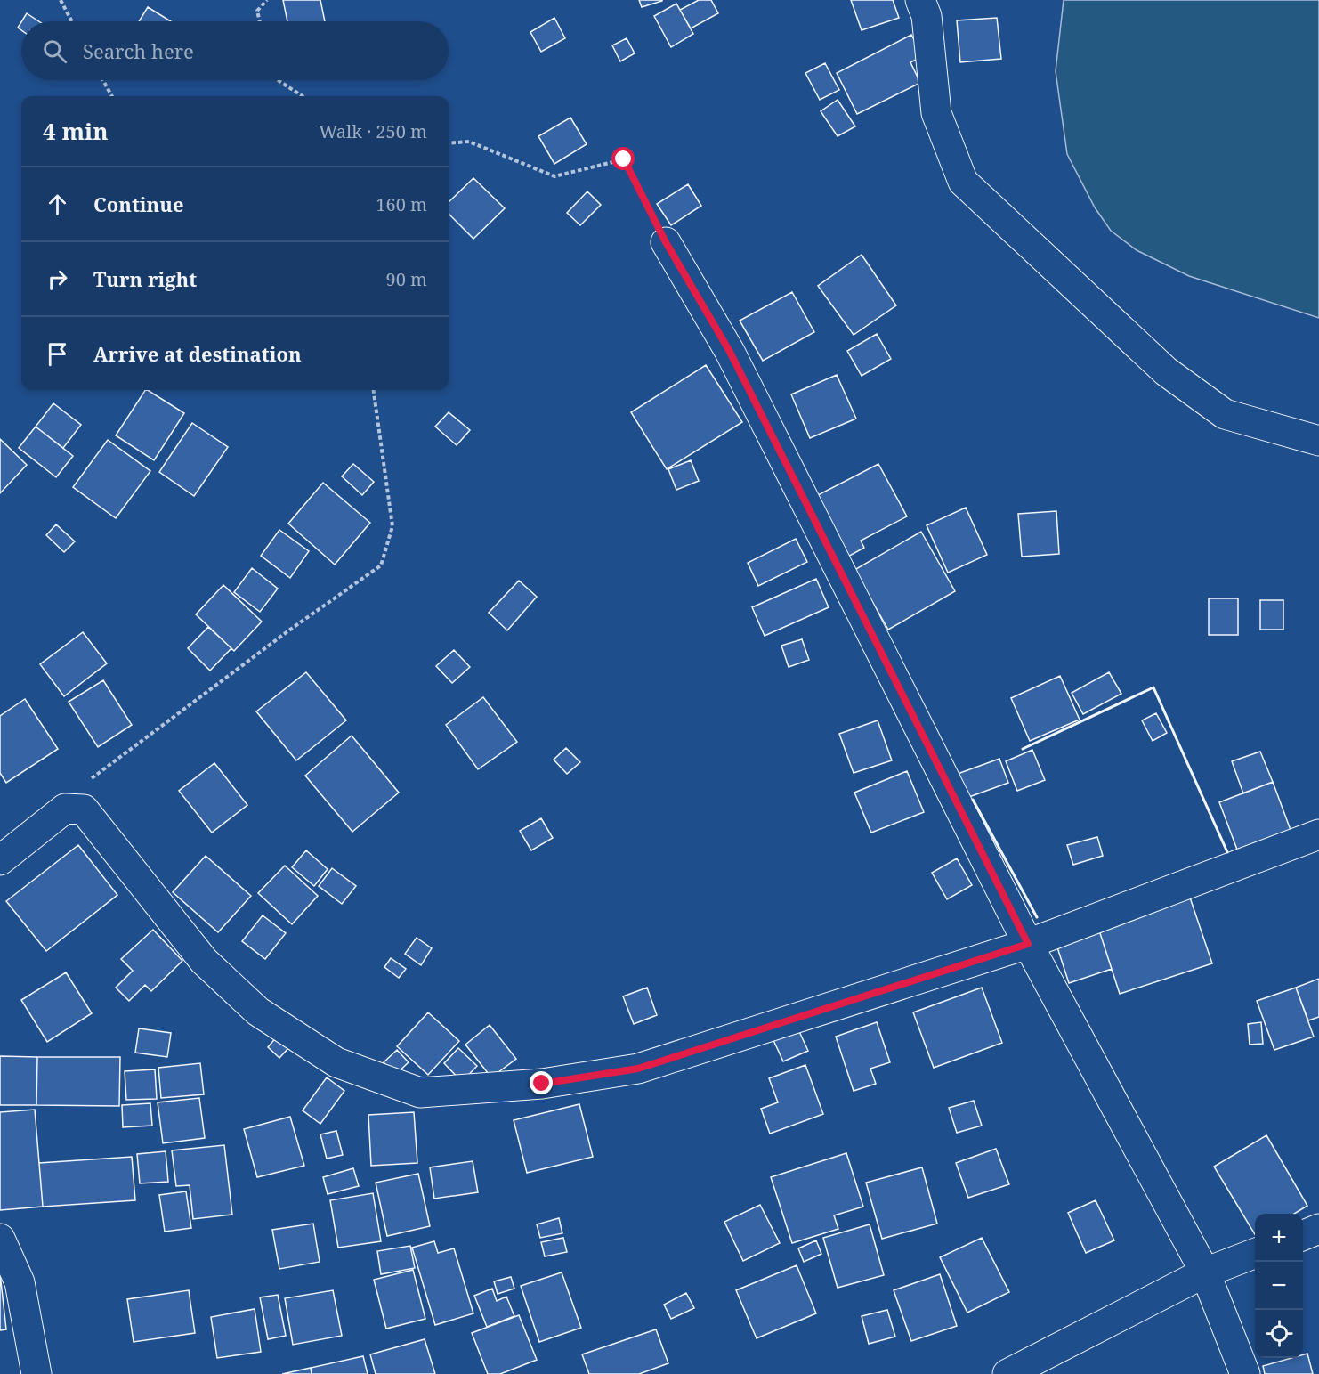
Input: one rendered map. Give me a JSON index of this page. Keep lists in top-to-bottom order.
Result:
{
  "page": {
    "search": "Search here",
    "heading": ["4 min", "Walk · 250 m"],
    "list": [
      ["Continue", "160 m"],
      ["Turn right", "90 m"],
      "Arrive at destination"
    ],
    "map_buttons": ["+", "−"]
  }
}
